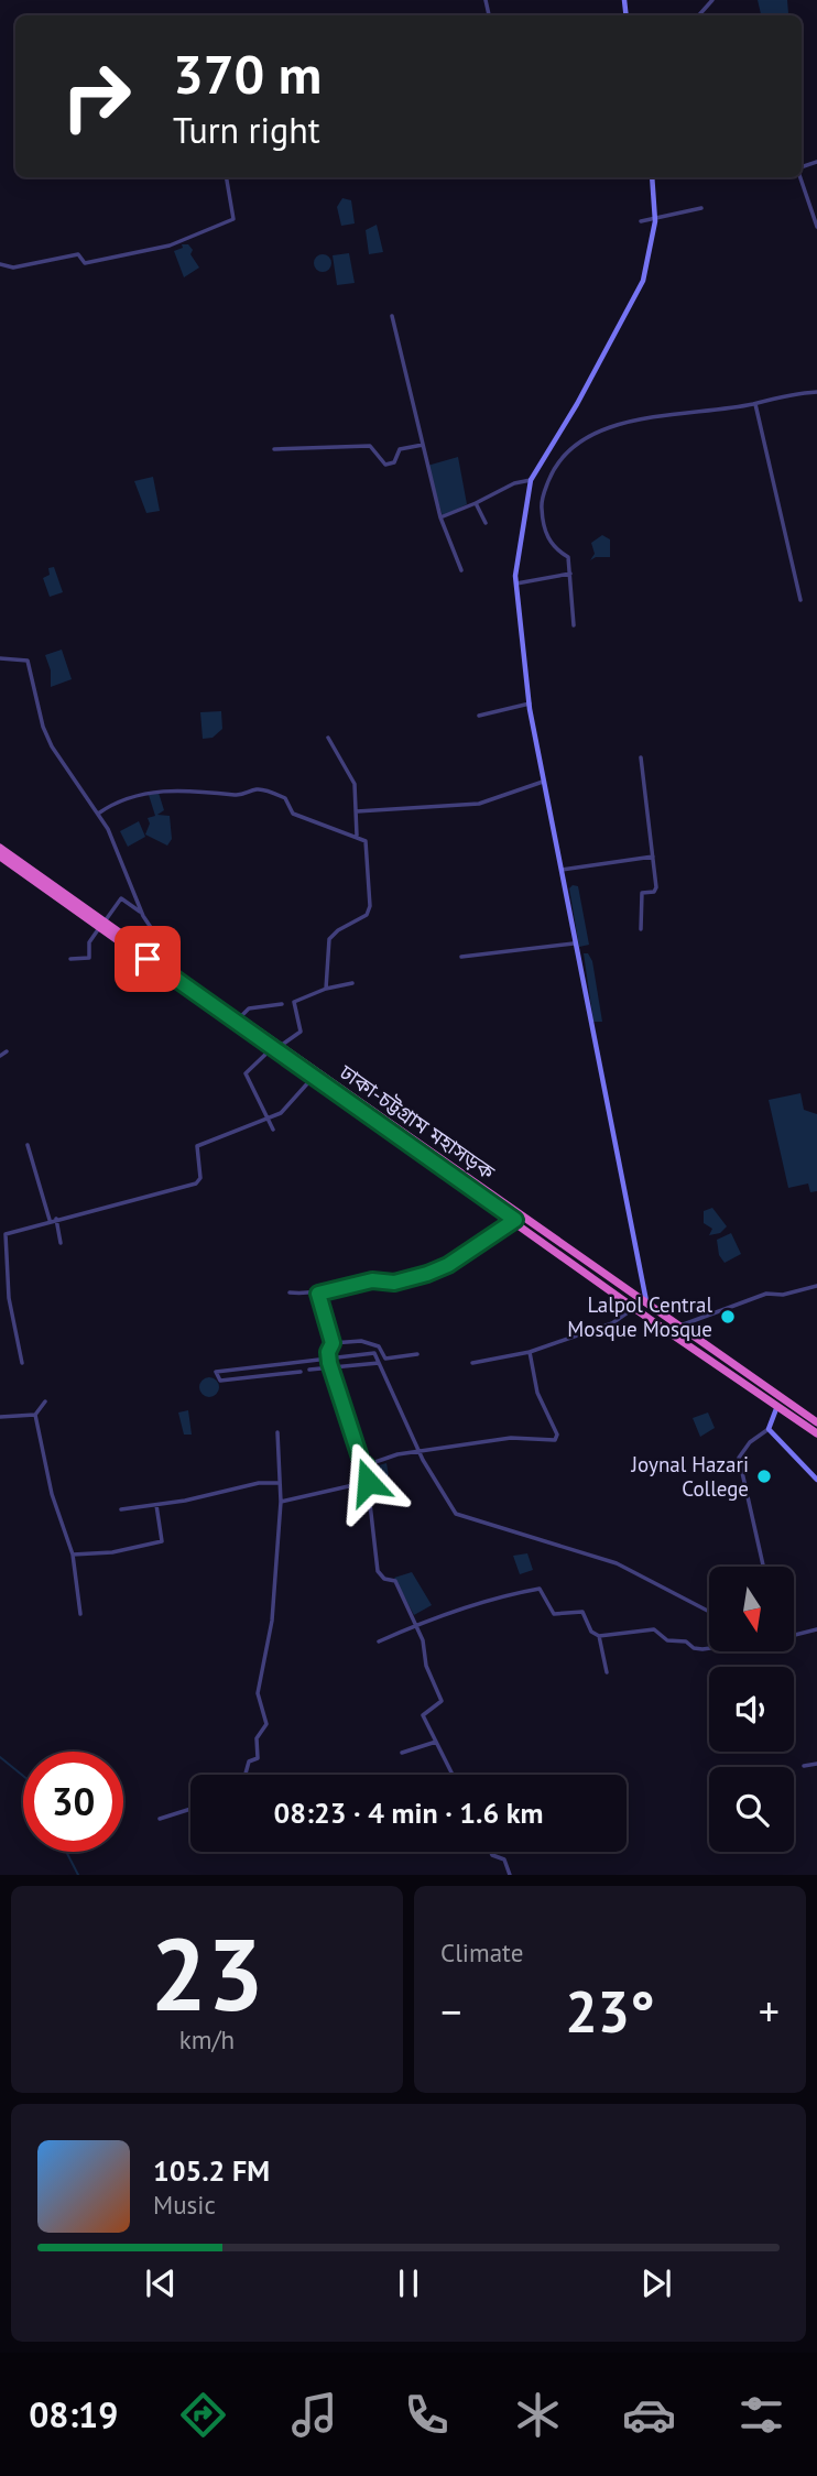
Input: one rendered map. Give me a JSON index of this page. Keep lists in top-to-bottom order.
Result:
{
  "streets": {
    "highway": ["ঢাকা-চট্টগ্রাম মহাসড়ক"]
  },
  "places": ["Lalpol Central Mosque Mosque", "Joynal Hazari College"],
  "north": "bottom",
  "page": {
    "turn": ["370 m", "Turn right"],
    "limit": "30",
    "trip": "08:23 · 4 min · 1.6 km",
    "tile": [
      ["23", "km/h"],
      "Climate"
    ],
    "heat": ["−", "23°", "+"],
    "song": ["105.2 FM", "Music"],
    "tabs": "08:19"
  }
}
